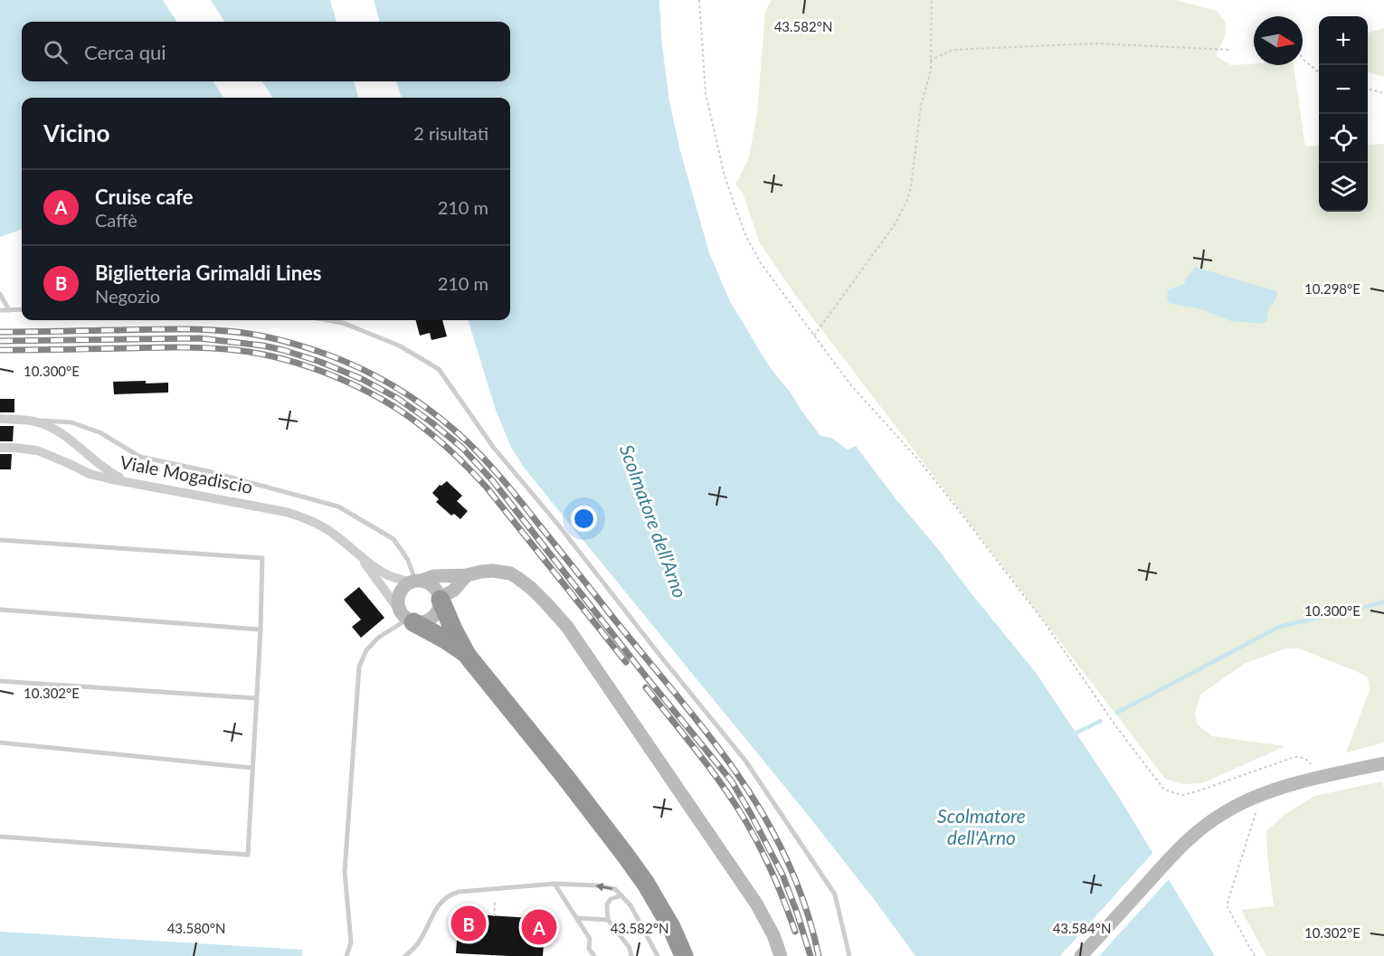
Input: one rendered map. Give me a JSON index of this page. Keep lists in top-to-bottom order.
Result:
{
  "streets": {
    "street": ["Viale Mogadiscio"]
  },
  "water": ["Scolmatore dell'Arno"],
  "north": "right",
  "page": {
    "map_buttons": ["+", "−"],
    "search": "Cerca qui",
    "heading": ["Vicino", "2 risultati"],
    "list": [
      {
        "mark": "A",
        "name": "Cruise cafe",
        "note": "Caffè",
        "value": "210 m"
      },
      {
        "mark": "B",
        "name": "Biglietteria Grimaldi Lines",
        "note": "Negozio",
        "value": "210 m"
      }
    ],
    "pins": ["B", "A"]
  },
  "coordinates": [
    "43.582°N",
    "10.298°E",
    "10.300°E",
    "10.302°E",
    "43.580°N",
    "43.584°N"
  ]
}
